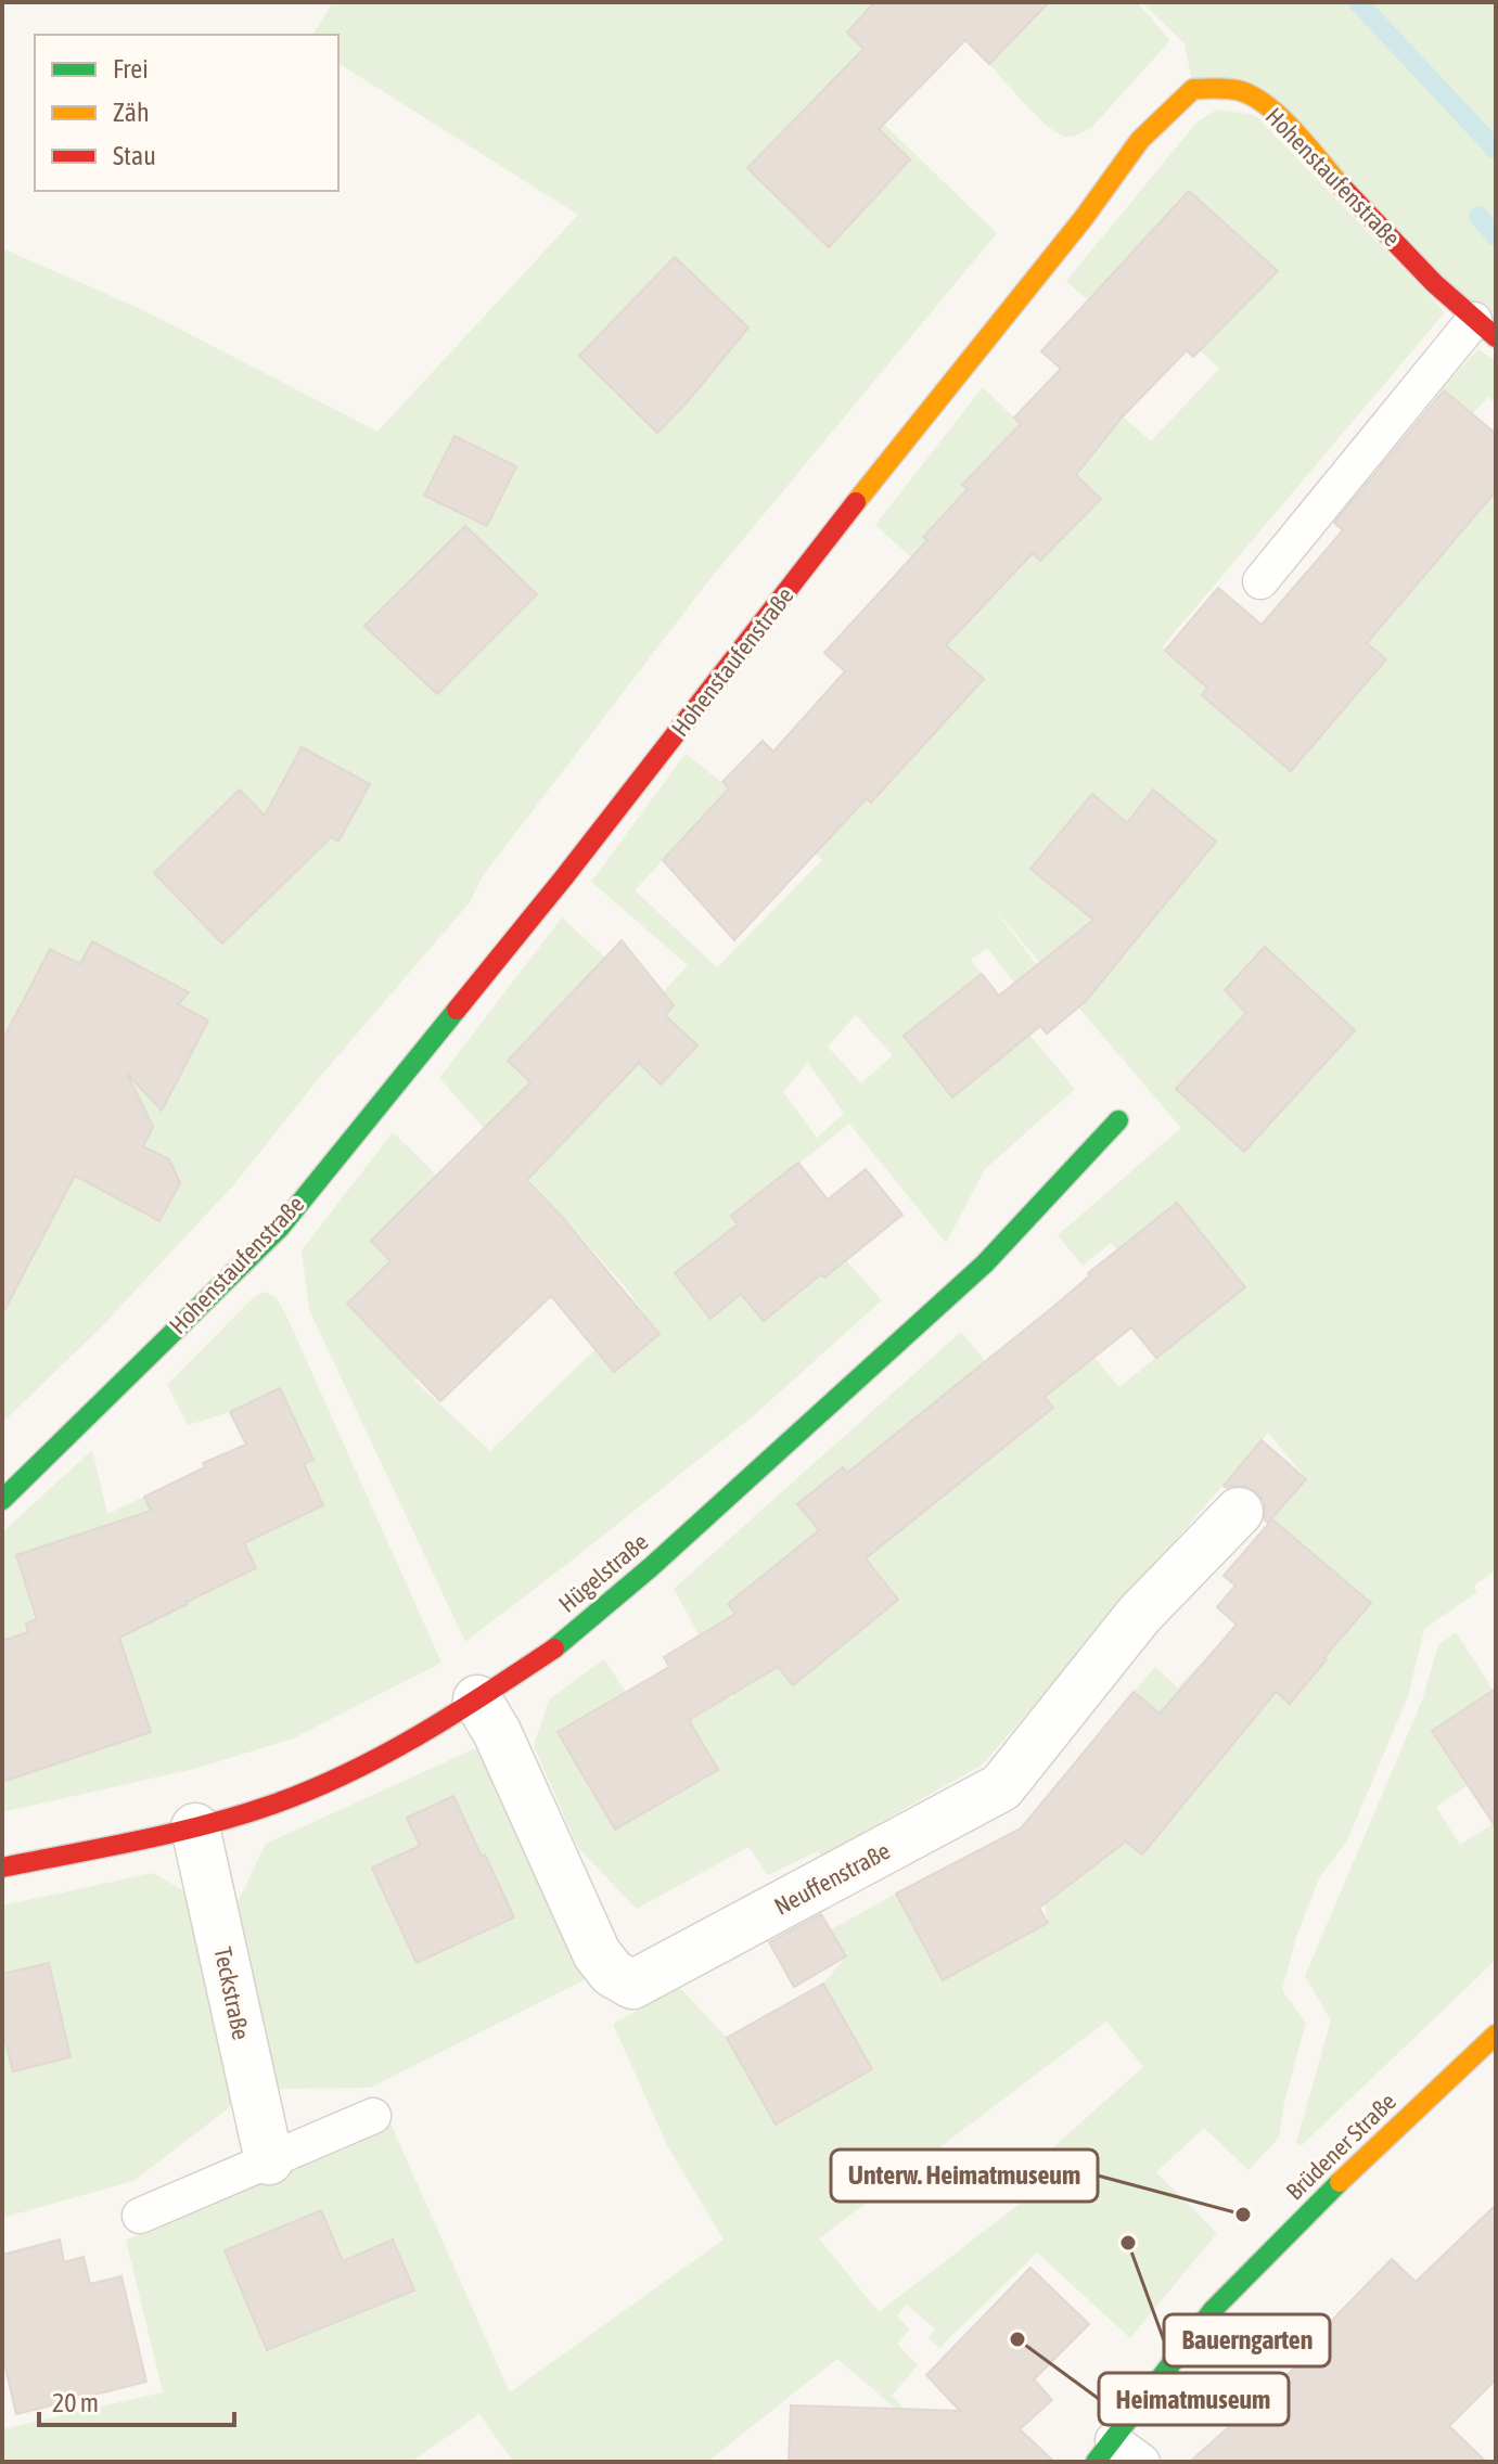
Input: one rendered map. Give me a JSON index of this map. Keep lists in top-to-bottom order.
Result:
{
  "streets": {
    "street": [
      "Hohenstaufenstraße",
      "Hügelstraße",
      "Neuffenstraße",
      "Teckstraße",
      "Brüdener Straße"
    ]
  },
  "crossings": [
    ["Hügelstraße", "Neuffenstraße"],
    ["Hügelstraße", "Teckstraße"]
  ],
  "places": ["Unterw. Heimatmuseum", "Bauerngarten", "Heimatmuseum"],
  "legend": ["Frei", "Zäh", "Stau"],
  "scale_bar": "20 m"
}
